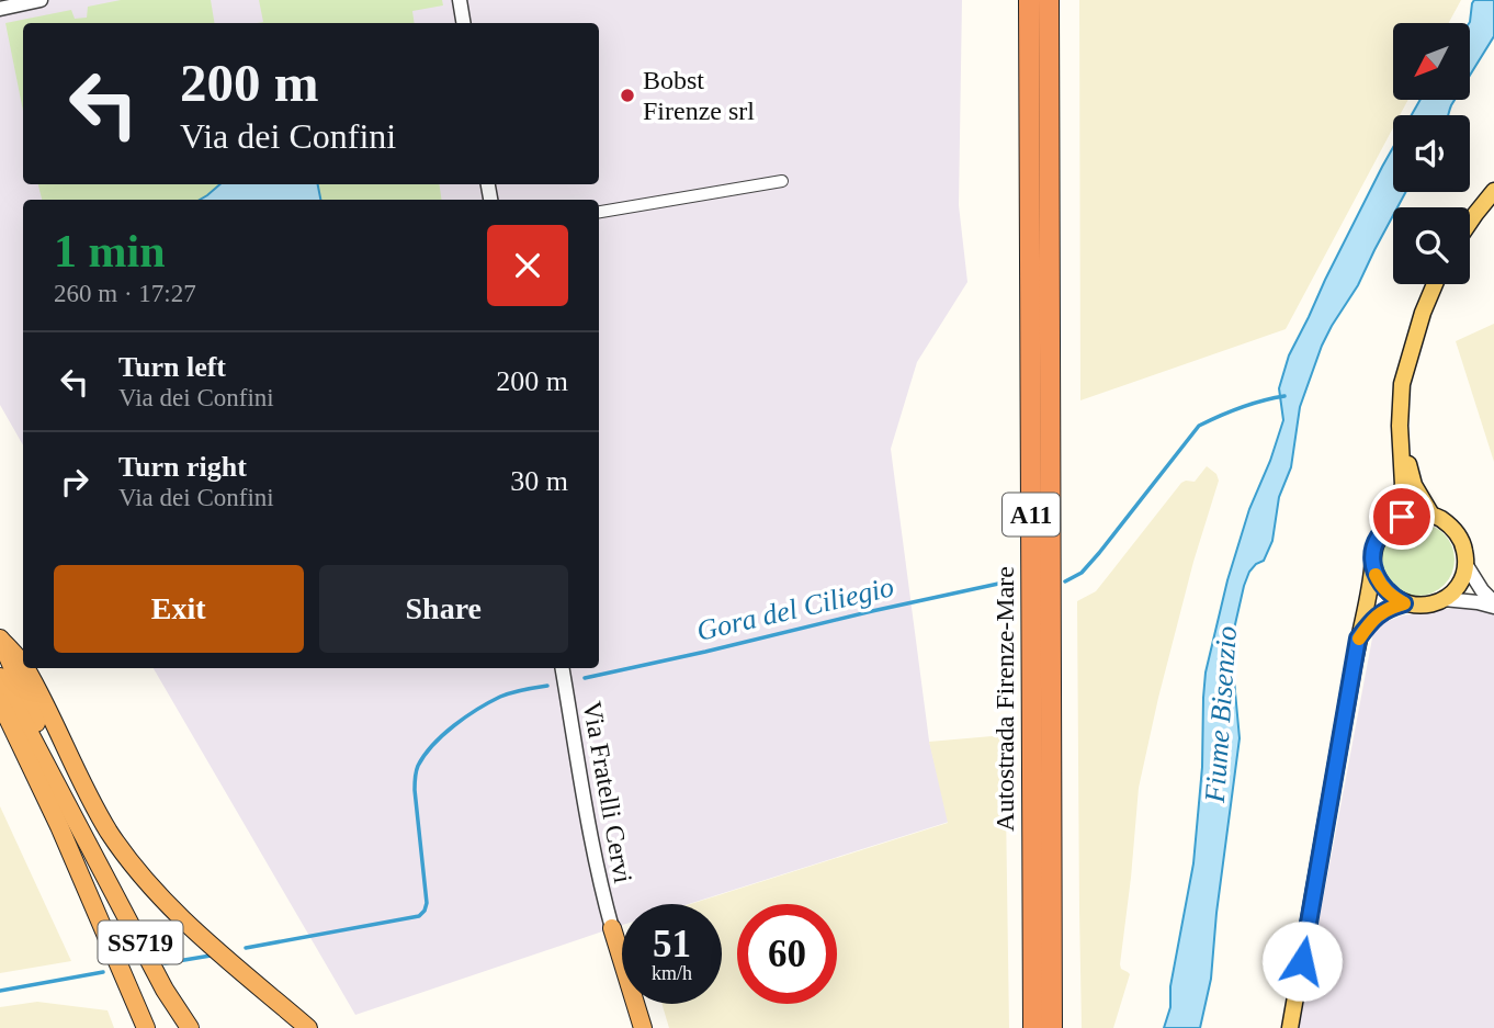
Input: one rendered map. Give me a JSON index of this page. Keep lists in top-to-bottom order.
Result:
{
  "streets": {
    "highway": ["A11", "Autostrada Firenze-Mare", "SS719"],
    "street": ["Via Fratelli Cervi"]
  },
  "water": ["Gora del Ciliegio", "Fiume Bisenzio"],
  "places": ["Bobst Firenze srl"],
  "north": "bottom left",
  "page": {
    "turn": ["200 m", "Via dei Confini"],
    "heading": ["1 min", "260 m · 17:27"],
    "list": [
      {
        "name": "Turn left",
        "note": "Via dei Confini",
        "value": "200 m"
      },
      {
        "name": "Turn right",
        "note": "Via dei Confini",
        "value": "30 m"
      }
    ],
    "buttons": ["Exit", "Share"],
    "speed": "51 km/h",
    "limit": "60"
  }
}
